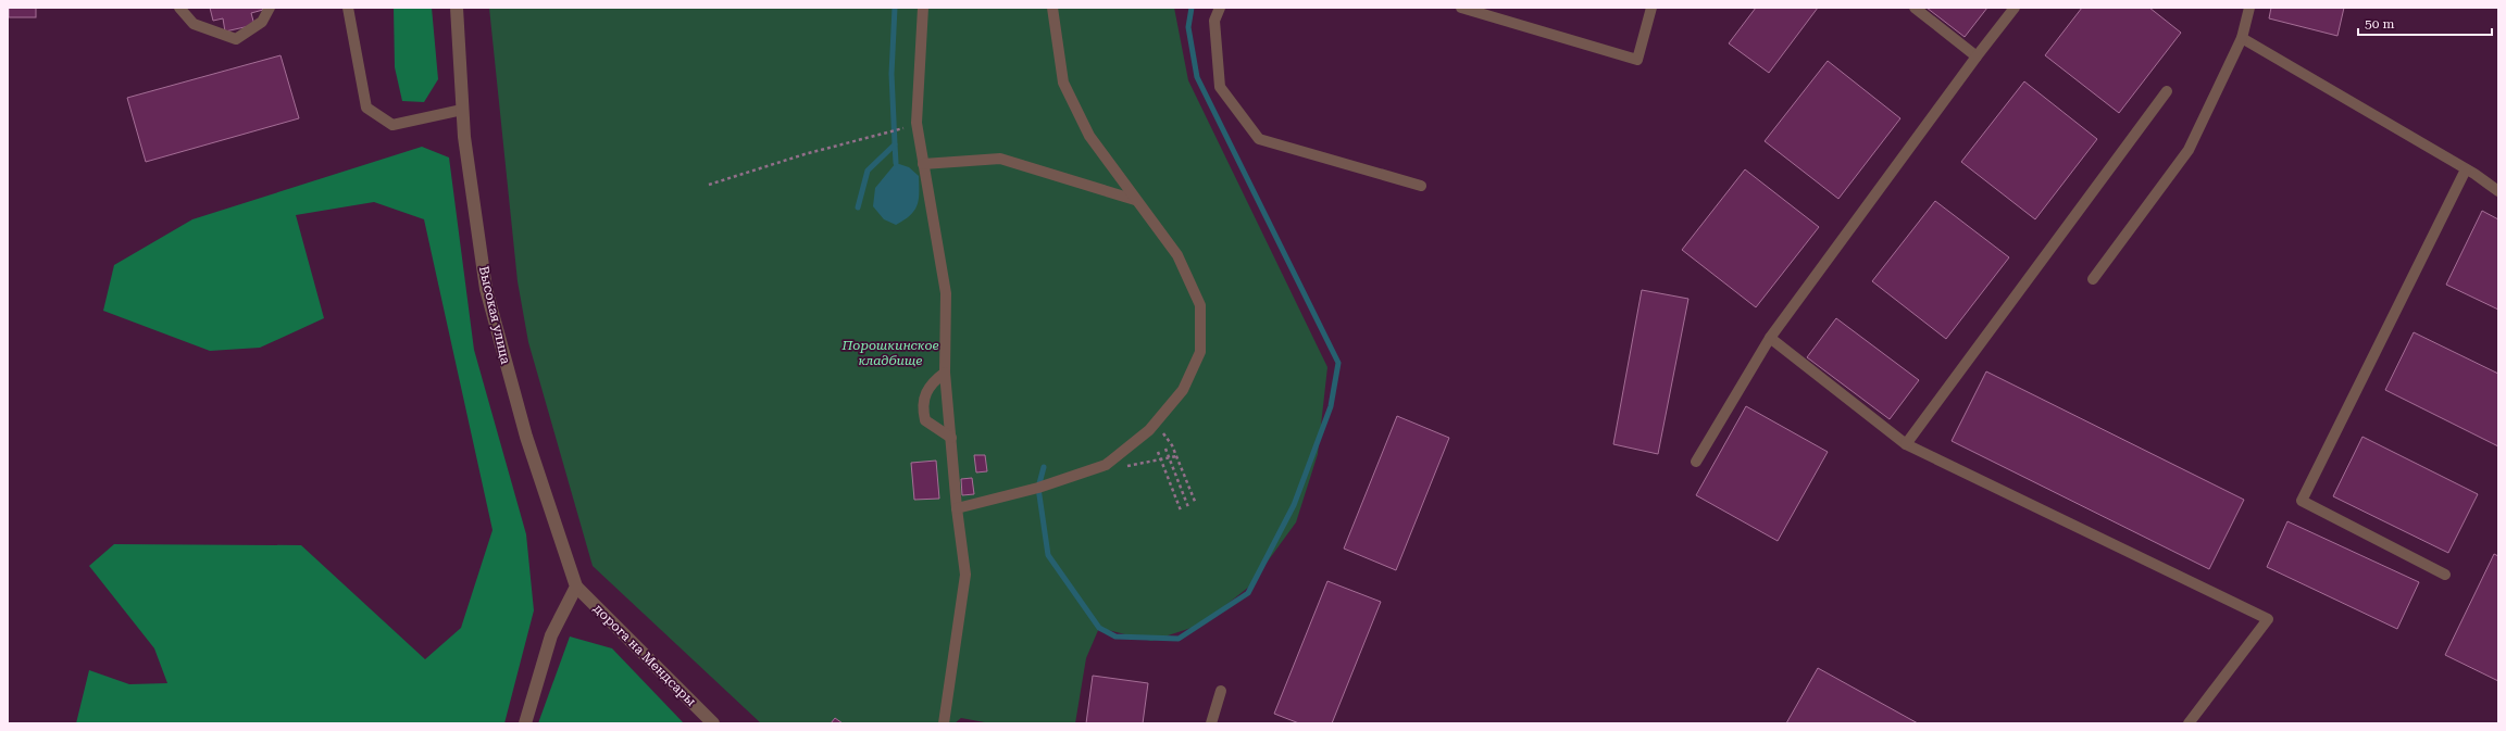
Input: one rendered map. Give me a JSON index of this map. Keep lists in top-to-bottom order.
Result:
{
  "streets": {
    "street": ["Высокая улица", "дорога на Мендсары"]
  },
  "crossings": [
    ["Высокая улица", "дорога на Мендсары"]
  ],
  "parks": ["Порошкинское кладбище"],
  "scale_bar": "50 m"
}
